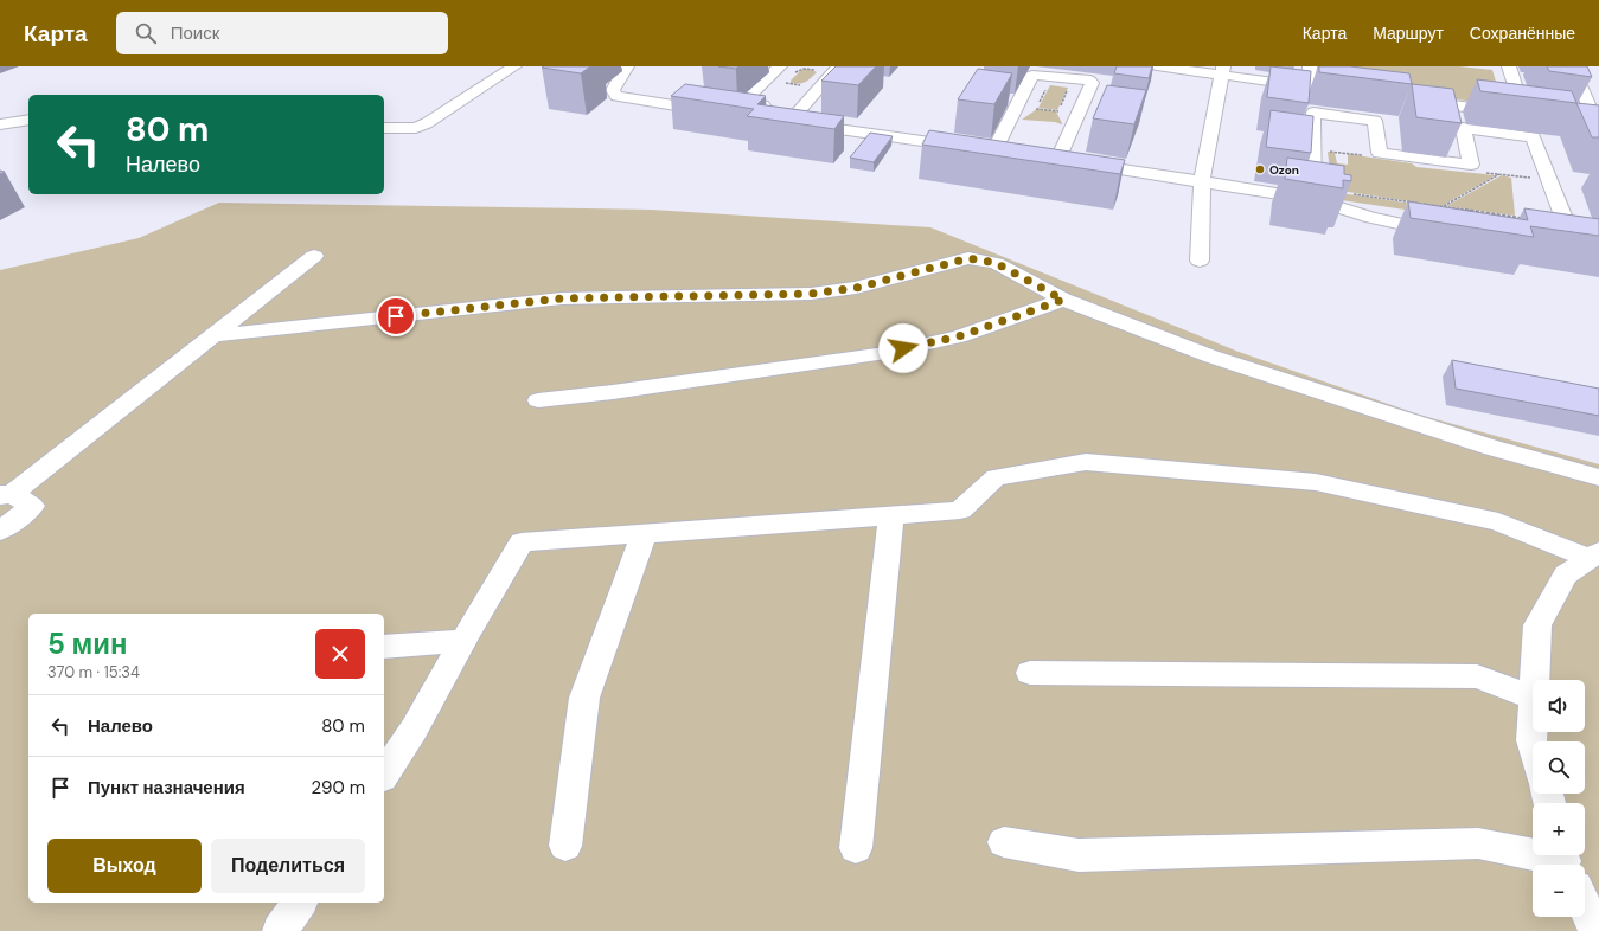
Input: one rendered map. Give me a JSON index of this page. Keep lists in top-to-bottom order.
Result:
{
  "places": ["Ozon"],
  "page": {
    "header": "Карта",
    "search": "Поиск",
    "nav": ["Карта", "Маршрут", "Сохранённые"],
    "turn": ["80 m", "Налево"],
    "heading": ["5 мин", "370 m · 15:34"],
    "map_buttons": ["+", "−"],
    "list": [
      {
        "name": "Налево",
        "value": "80 m"
      },
      {
        "name": "Пункт назначения",
        "value": "290 m"
      }
    ],
    "buttons": ["Выход", "Поделиться"]
  }
}
